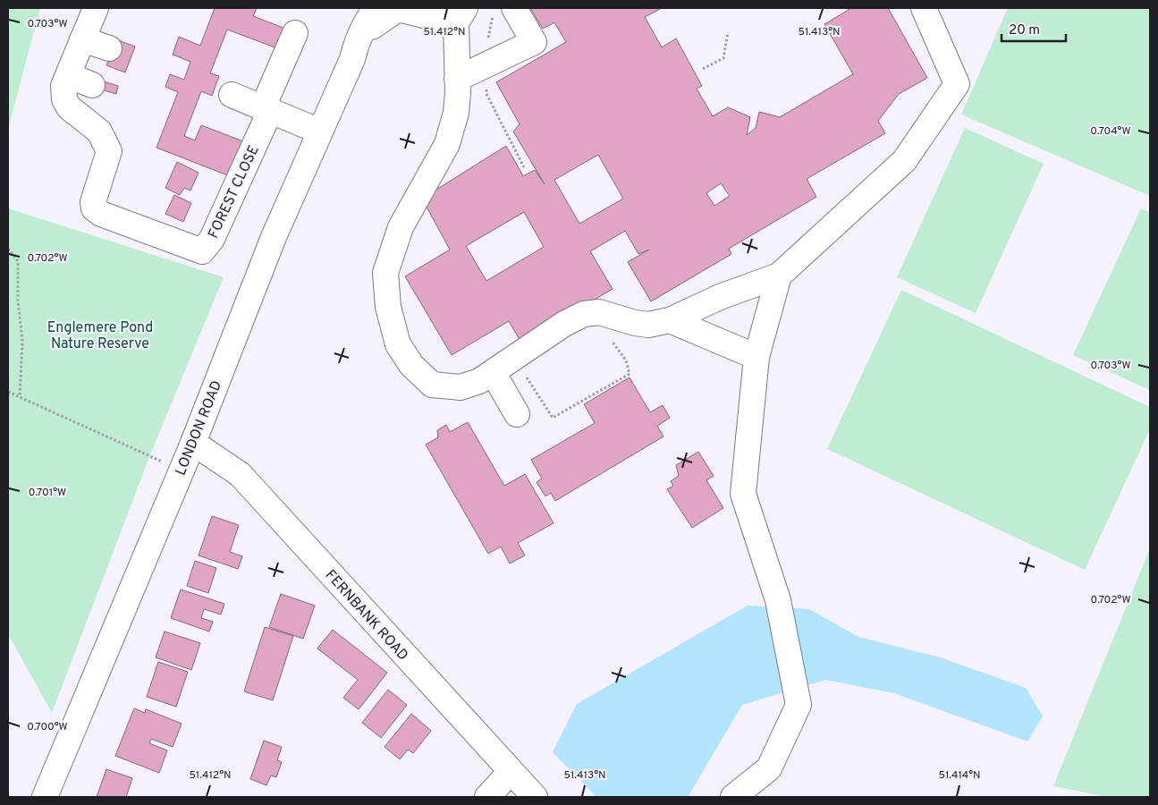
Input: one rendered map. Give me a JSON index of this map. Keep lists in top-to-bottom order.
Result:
{
  "streets": {
    "main road": ["FOREST CLOSE", "LONDON ROAD", "FERNBANK ROAD"]
  },
  "crossings": [
    ["LONDON ROAD", "FERNBANK ROAD"]
  ],
  "parks": ["Englemere Pond Nature Reserve"],
  "scale_bar": "20 m",
  "coordinates": [
    "0.703°W",
    "51.412°N",
    "51.413°N",
    "0.704°W",
    "0.702°W",
    "0.701°W",
    "0.700°W",
    "51.414°N"
  ]
}
